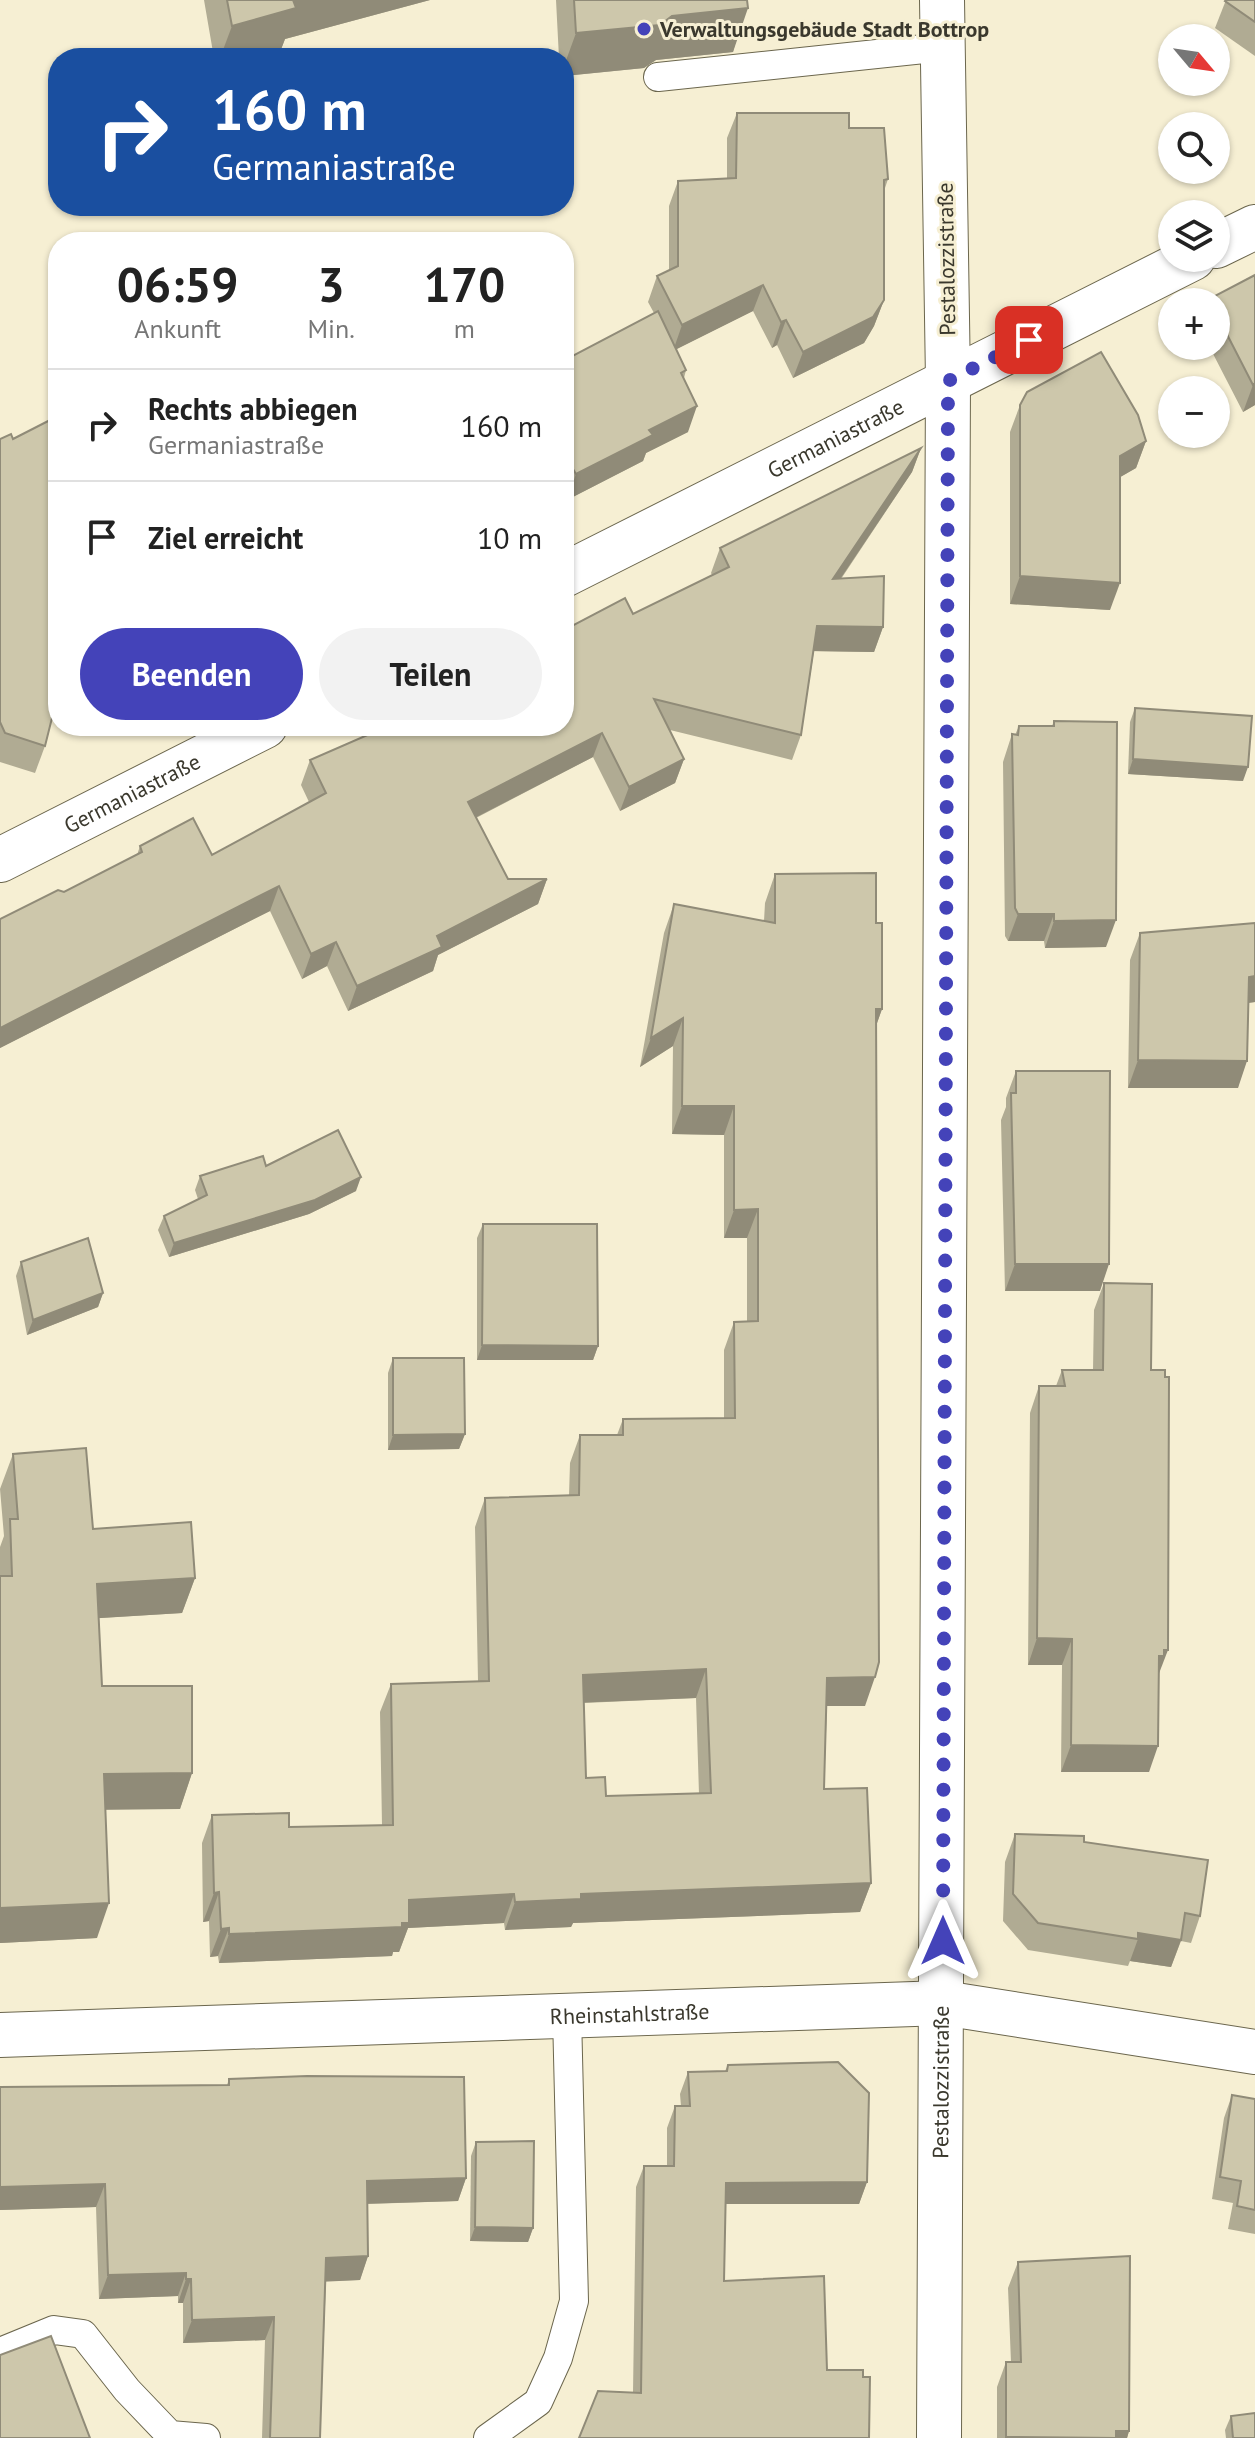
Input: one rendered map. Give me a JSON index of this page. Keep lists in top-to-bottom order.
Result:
{
  "streets": {
    "street": ["Pestalozzistraße", "Germaniastraße", "Rheinstahlstraße"]
  },
  "crossings": [
    ["Pestalozzistraße", "Germaniastraße"],
    ["Pestalozzistraße", "Rheinstahlstraße"]
  ],
  "places": ["Verwaltungsgebäude Stadt Bottrop"],
  "north": "bottom right",
  "page": {
    "map_buttons": ["+", "−"],
    "turn": ["160 m", "Germaniastraße"],
    "eta": [
      "06:59",
      "Ankunft",
      "3",
      "Min.",
      "170",
      "m"
    ],
    "list": [
      {
        "name": "Rechts abbiegen",
        "note": "Germaniastraße",
        "value": "160 m"
      },
      {
        "name": "Ziel erreicht",
        "value": "10 m"
      }
    ],
    "buttons": ["Beenden", "Teilen"]
  }
}
